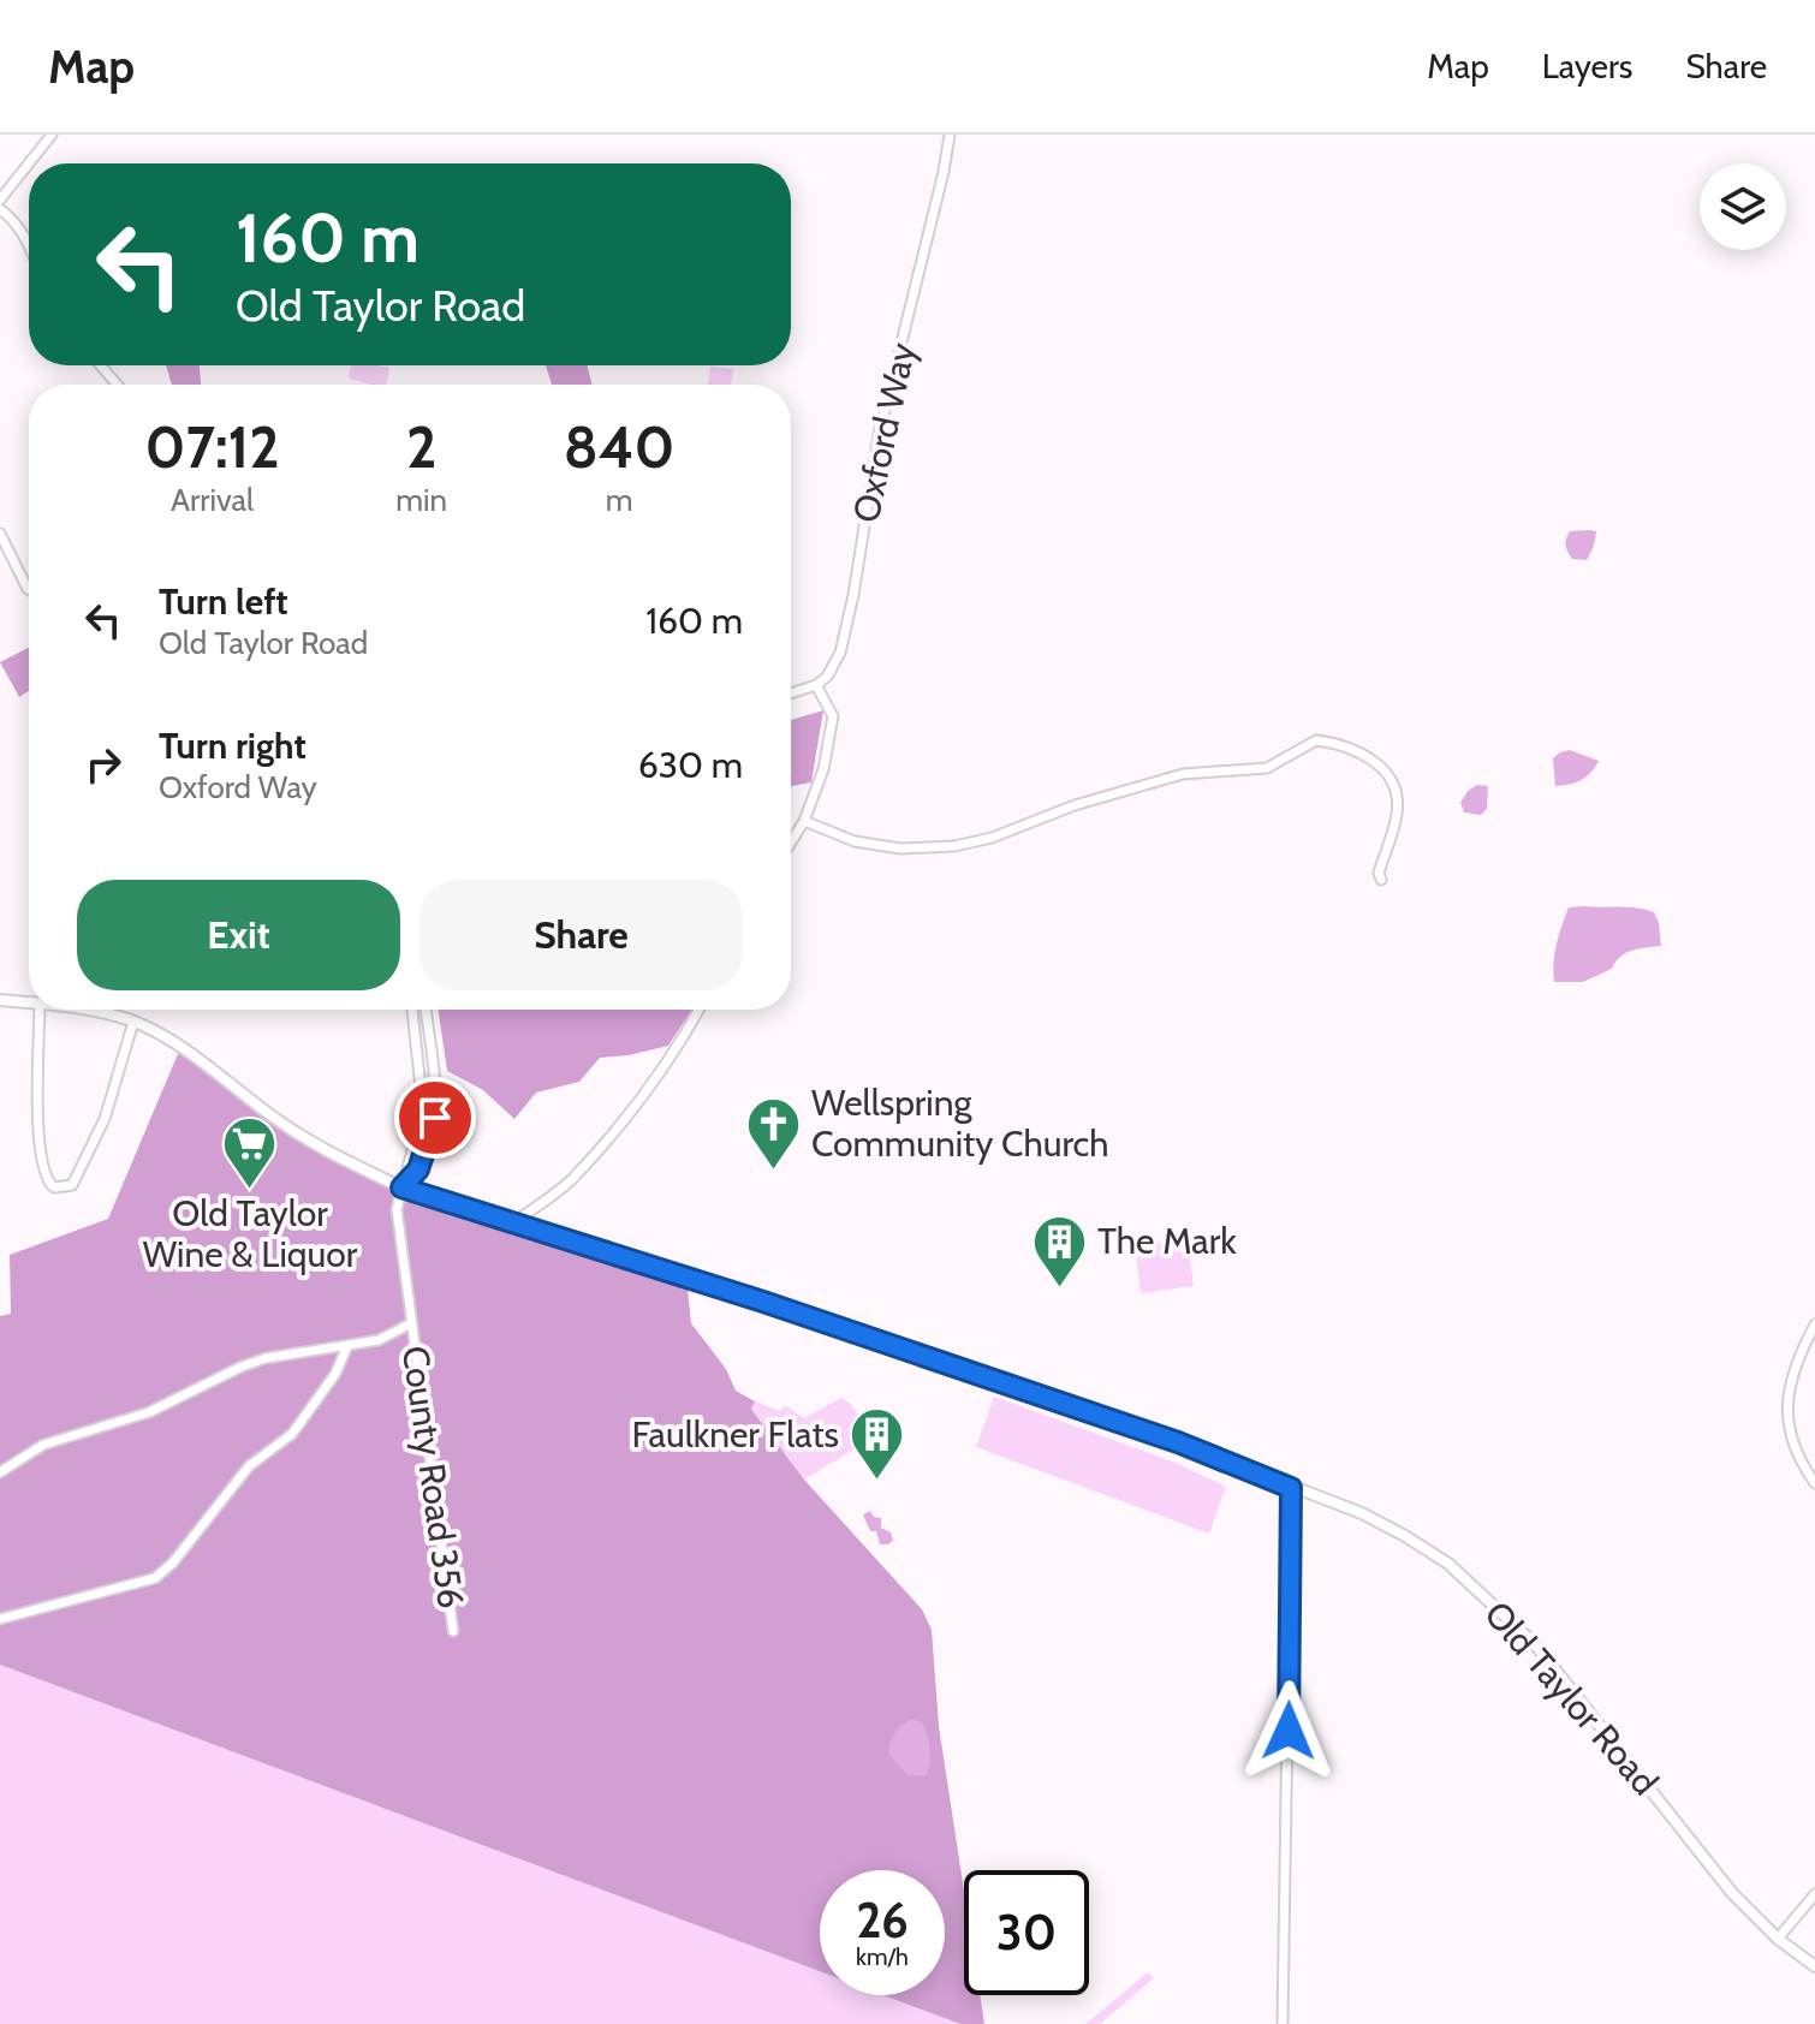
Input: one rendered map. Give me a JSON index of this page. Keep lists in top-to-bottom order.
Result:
{
  "streets": {
    "street": ["Oxford Way", "County Road 356", "Old Taylor Road"]
  },
  "crossings": [
    ["County Road 356", "Old Taylor Road"]
  ],
  "places": {
    "church": ["Wellspring Community Church"],
    "supermarket": ["Old Taylor Wine & Liquor"],
    "building": ["The Mark", "Faulkner Flats"]
  },
  "page": {
    "header": "Map",
    "nav": ["Map", "Layers", "Share"],
    "turn": ["160 m", "Old Taylor Road"],
    "eta": [
      "07:12",
      "Arrival",
      "2",
      "min",
      "840",
      "m"
    ],
    "list": [
      {
        "name": "Turn left",
        "note": "Old Taylor Road",
        "value": "160 m"
      },
      {
        "name": "Turn right",
        "note": "Oxford Way",
        "value": "630 m"
      }
    ],
    "buttons": ["Exit", "Share"],
    "speed": "26 km/h",
    "limit": "30"
  }
}
